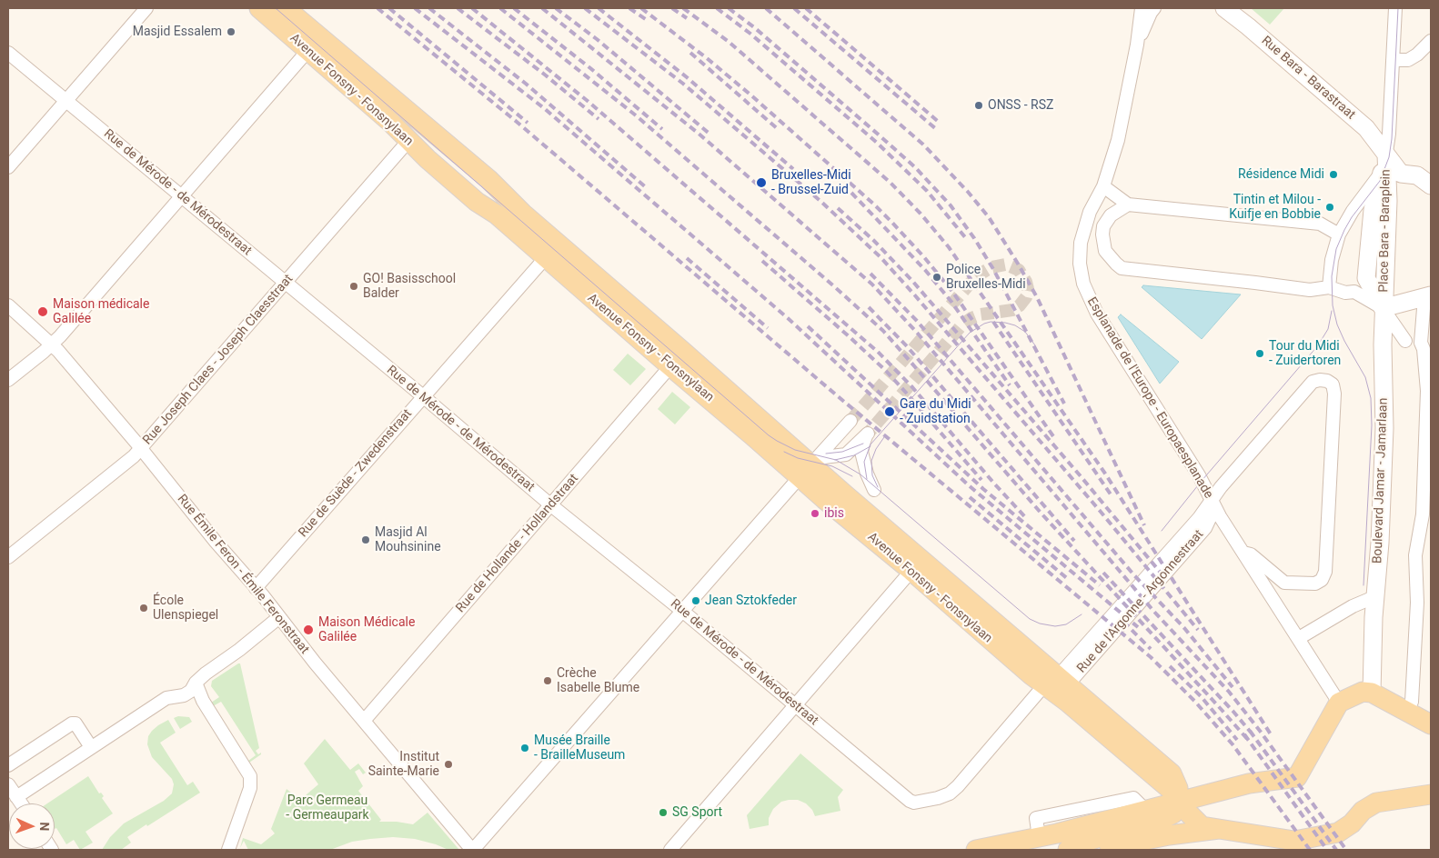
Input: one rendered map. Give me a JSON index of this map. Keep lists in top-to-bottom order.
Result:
{
  "streets": {
    "main road": [
      "Rue Bara - Barastraat",
      "Avenue Fonsny - Fonsnylaan",
      "Place Bara - Baraplein",
      "Boulevard Jamar - Jamarlaan"
    ],
    "street": [
      "Rue de Mérode - de Mérodestraat",
      "Rue Joseph Claes - Joseph Claesstraat",
      "Esplanade de l'Europe - Europaesplanade",
      "Rue de Suède - Zwedenstraat",
      "Rue de Hollande - Hollandstraat",
      "Rue Émile Feron - Émile Feronstraat",
      "Rue de l'Argonne - Argonnestraat"
    ]
  },
  "crossings": [
    ["Rue Bara - Barastraat", "Place Bara - Baraplein"],
    ["Avenue Fonsny - Fonsnylaan", "Rue Joseph Claes - Joseph Claesstraat"],
    ["Avenue Fonsny - Fonsnylaan", "Rue de Suède - Zwedenstraat"],
    ["Avenue Fonsny - Fonsnylaan", "Rue de Hollande - Hollandstraat"],
    ["Avenue Fonsny - Fonsnylaan", "Rue de l'Argonne - Argonnestraat"],
    ["Rue de Mérode - de Mérodestraat", "Rue Joseph Claes - Joseph Claesstraat"],
    ["Rue de Mérode - de Mérodestraat", "Rue de Suède - Zwedenstraat"],
    ["Rue de Mérode - de Mérodestraat", "Rue de Hollande - Hollandstraat"],
    ["Rue de Mérode - de Mérodestraat", "Rue de l'Argonne - Argonnestraat"],
    ["Place Bara - Baraplein", "Boulevard Jamar - Jamarlaan"],
    ["Rue Joseph Claes - Joseph Claesstraat", "Rue Émile Feron - Émile Feronstraat"],
    ["Esplanade de l'Europe - Europaesplanade", "Rue de l'Argonne - Argonnestraat"],
    ["Rue de Suède - Zwedenstraat", "Rue Émile Feron - Émile Feronstraat"],
    ["Rue de Hollande - Hollandstraat", "Rue Émile Feron - Émile Feronstraat"]
  ],
  "parks": ["Parc Germeau - Germeaupark"],
  "places": [
    "Masjid Essalem",
    "ONSS - RSZ",
    "Résidence Midi",
    "Bruxelles-Midi - Brussel-Zuid",
    "Tintin et Milou - Kuifje en Bobbie",
    "Police Bruxelles-Midi",
    "GO! Basisschool Balder",
    "Maison médicale Galilée",
    "Tour du Midi - Zuidertoren",
    "Gare du Midi - Zuidstation",
    "ibis",
    "Masjid Al Mouhsinine",
    "Jean Sztokfeder",
    "École Ulenspiegel",
    "Maison Médicale Galilée",
    "Crèche Isabelle Blume",
    "Musée Braille - BrailleMuseum",
    "Institut Sainte-Marie",
    "SG Sport"
  ],
  "north": "right"
}
